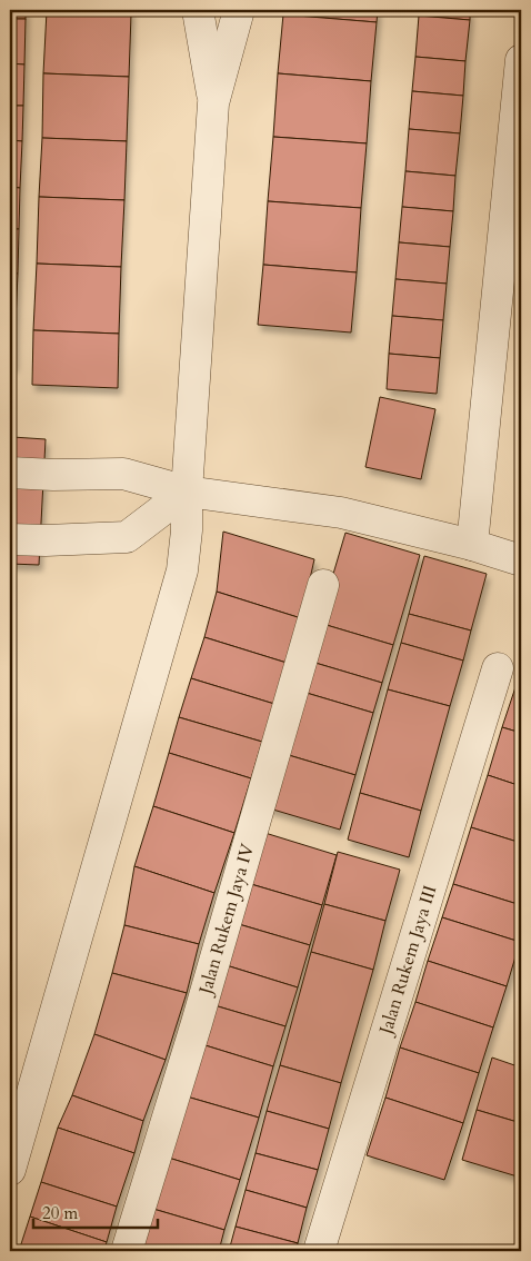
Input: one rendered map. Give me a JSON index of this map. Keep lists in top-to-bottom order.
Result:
{
  "streets": {
    "street": ["Jalan Rukem Jaya IV", "Jalan Rukem Jaya III"]
  },
  "scale_bar": "20 m"
}
